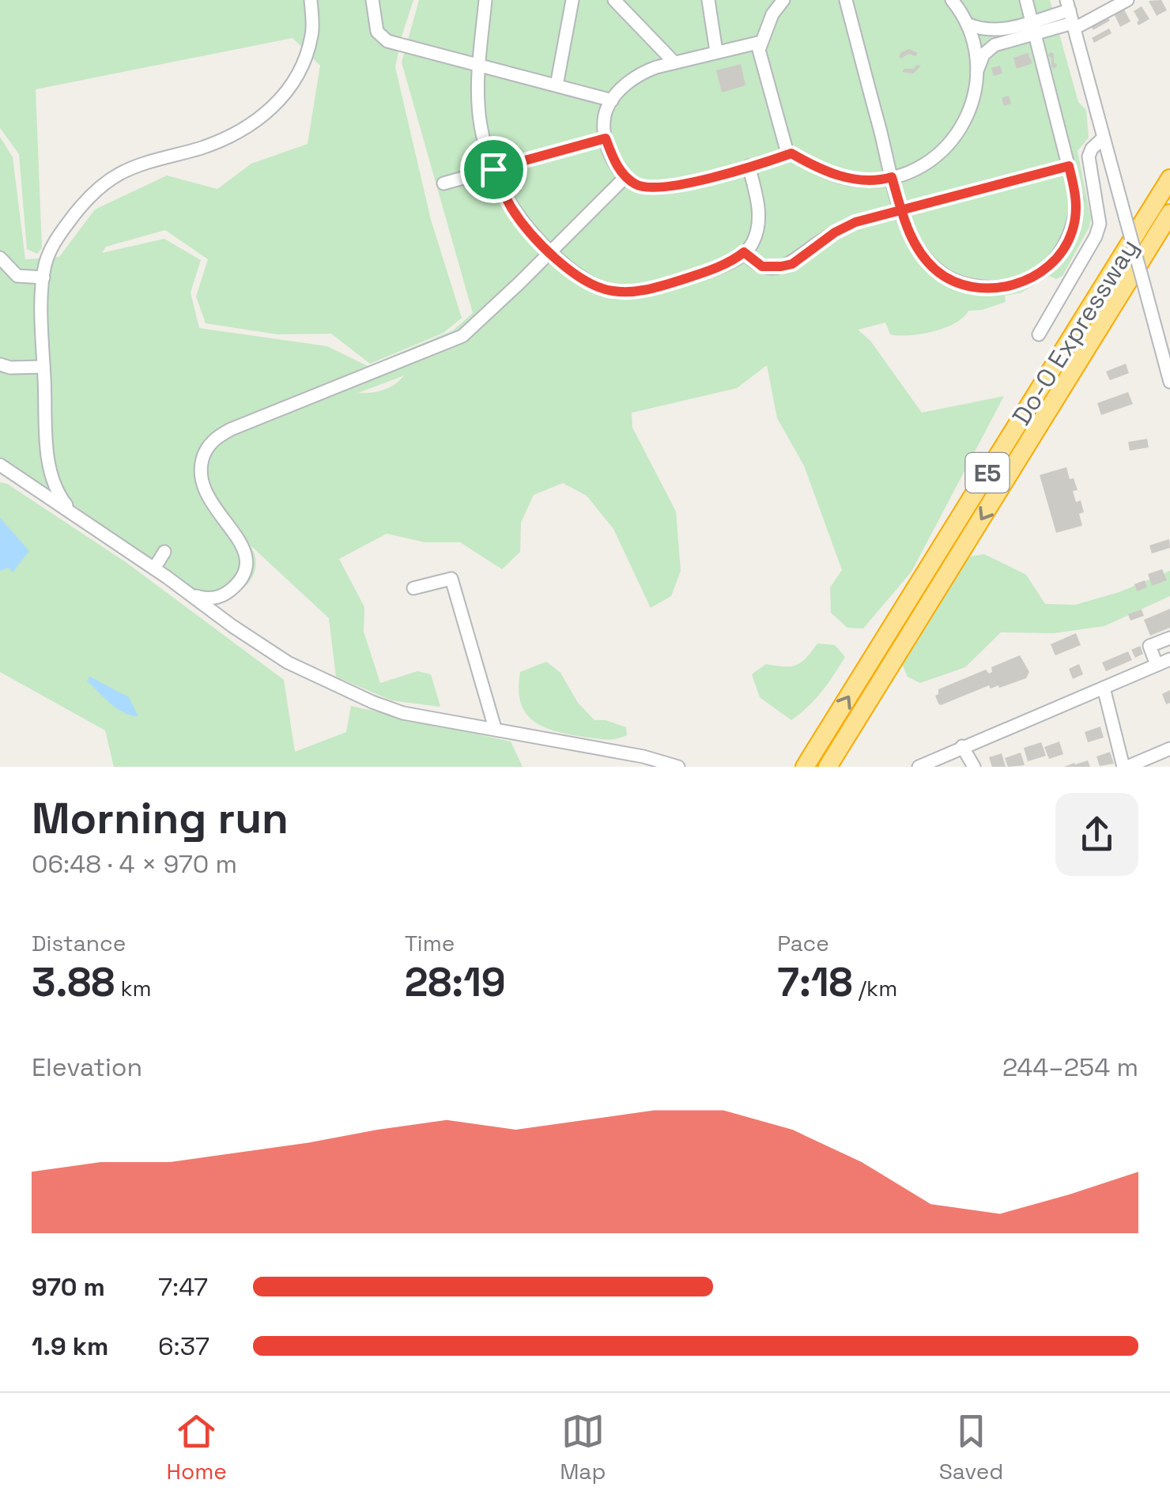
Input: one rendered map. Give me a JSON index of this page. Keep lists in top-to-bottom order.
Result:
{
  "streets": {
    "highway": ["Do-O Expressway", "E5"]
  },
  "page": {
    "heading": ["Morning run", "06:48 · 4 × 970 m"],
    "stats": [
      ["Distance", "3.88 km"],
      ["Time", "28:19"],
      ["Pace", "7:18 /km"]
    ],
    "chart": ["Elevation", "244–254 m"],
    "list": [
      {
        "name": "970 m",
        "note": "7:47"
      },
      {
        "name": "1.9 km",
        "note": "6:37"
      }
    ],
    "tabs": ["Home", "Map", "Saved"]
  }
}
